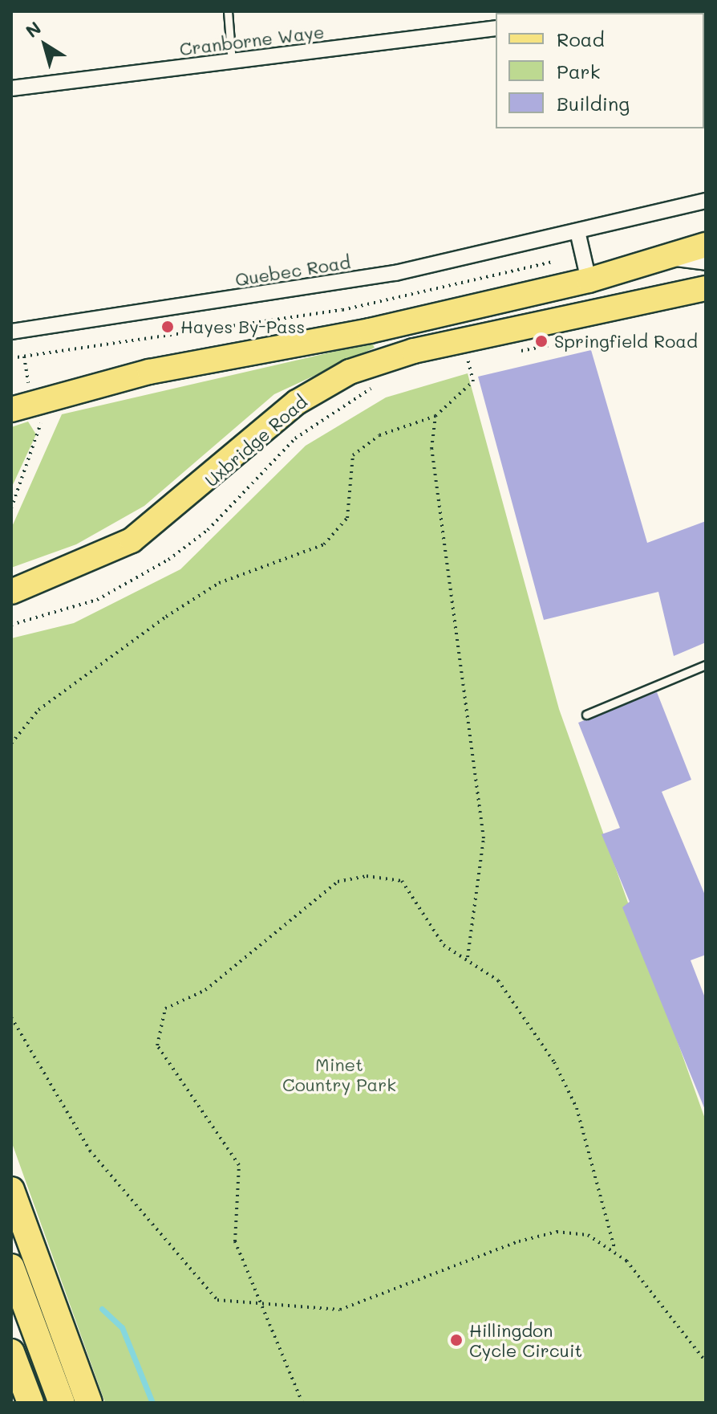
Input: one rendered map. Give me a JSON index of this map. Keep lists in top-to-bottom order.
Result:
{
  "streets": {
    "main road": ["Uxbridge Road"],
    "street": ["Cranborne Waye", "Quebec Road"]
  },
  "parks": ["Minet Country Park"],
  "places": ["Hayes By-Pass", "Springfield Road", "Hillingdon Cycle Circuit"],
  "legend": ["Road", "Park", "Building"],
  "north": "top left"
}
